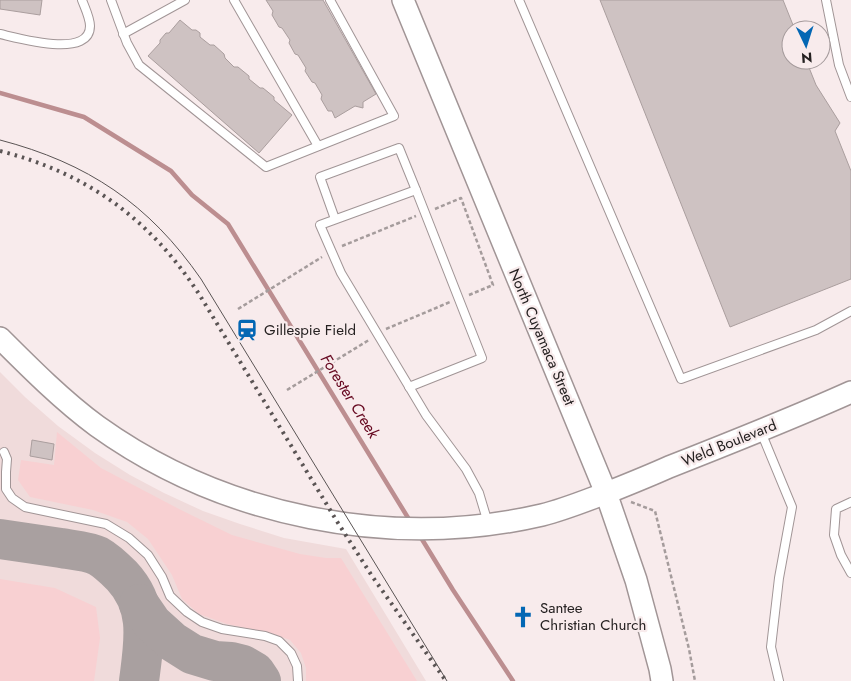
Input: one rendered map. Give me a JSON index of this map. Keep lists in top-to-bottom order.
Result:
{
  "streets": {
    "main road": ["North Cuyamaca Street", "Weld Boulevard"]
  },
  "crossings": [
    ["North Cuyamaca Street", "Weld Boulevard"]
  ],
  "water": ["Forester Creek"],
  "places": {
    "station": ["Gillespie Field"],
    "church": ["Santee Christian Church"]
  },
  "north": "bottom"
}
